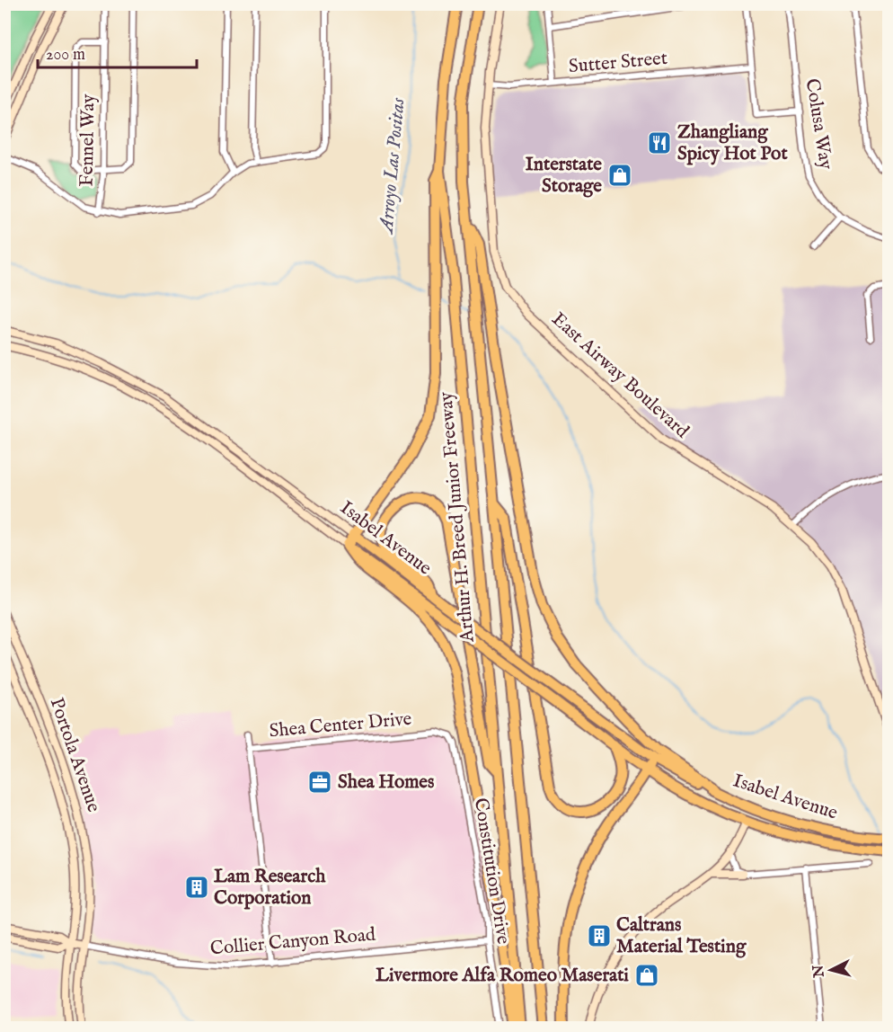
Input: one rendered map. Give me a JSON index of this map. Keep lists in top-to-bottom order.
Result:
{
  "streets": {
    "highway": ["Arthur H. Breed Junior Freeway", "Isabel Avenue"],
    "main road": ["East Airway Boulevard", "Portola Avenue", "Collier Canyon Road"],
    "street": [
      "Sutter Street",
      "Colusa Way",
      "Fennel Way",
      "Shea Center Drive",
      "Constitution Drive"
    ]
  },
  "crossings": [
    ["Sutter Street", "East Airway Boulevard"],
    ["Shea Center Drive", "Constitution Drive"],
    ["Portola Avenue", "Collier Canyon Road"],
    ["Constitution Drive", "Collier Canyon Road"]
  ],
  "water": ["Arroyo Las Positas"],
  "places": {
    "restaurant": ["Zhangliang Spicy Hot Pot"],
    "shop": ["Interstate Storage", "Livermore Alfa Romeo Maserati"],
    "office": ["Shea Homes"],
    "building": ["Lam Research Corporation", "Caltrans Material Testing"]
  },
  "scale_bar": "200 m",
  "north": "left"
}
